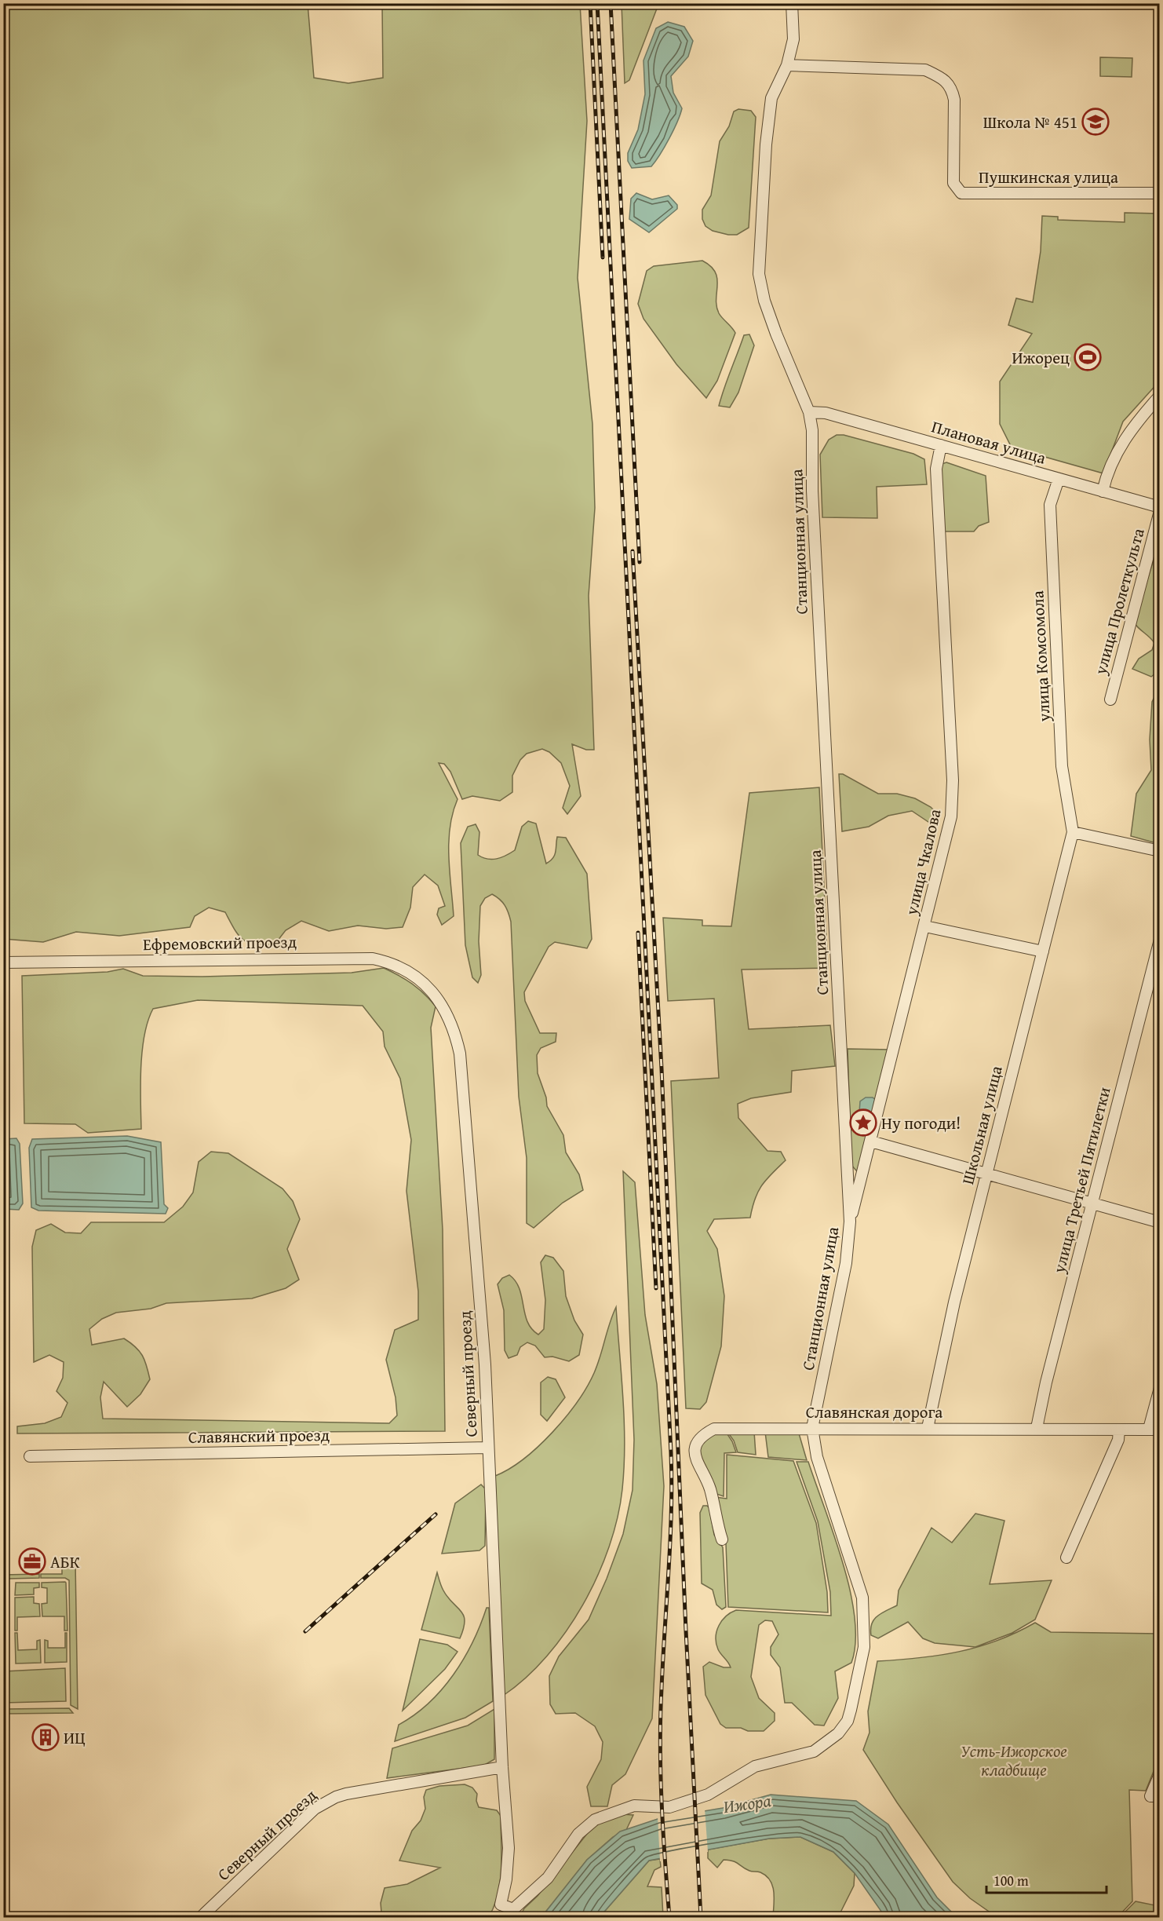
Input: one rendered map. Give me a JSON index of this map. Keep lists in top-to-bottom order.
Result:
{
  "streets": {
    "street": [
      "Пушкинская улица",
      "Плановая улица",
      "Станционная улица",
      "улица Пролеткульта",
      "улица Комсомола",
      "улица Чкалова",
      "Ефремовский проезд",
      "Школьная улица",
      "улица Третьей Пятилетки",
      "Северный проезд",
      "Славянская дорога",
      "Славянский проезд"
    ]
  },
  "crossings": [
    ["Пушкинская улица", "Станционная улица"],
    ["Плановая улица", "Станционная улица"],
    ["Плановая улица", "улица Комсомола"],
    ["Плановая улица", "улица Чкалова"],
    ["Станционная улица", "улица Чкалова"],
    ["Станционная улица", "Северный проезд"],
    ["Станционная улица", "Славянская дорога"],
    ["улица Комсомола", "Школьная улица"],
    ["Ефремовский проезд", "Северный проезд"],
    ["Школьная улица", "Славянская дорога"],
    ["улица Третьей Пятилетки", "Славянская дорога"],
    ["Северный проезд", "Славянская дорога"],
    ["Северный проезд", "Славянский проезд"]
  ],
  "water": ["Ижора"],
  "parks": ["Усть-Ижорское кладбище"],
  "places": {
    "school or university": ["Школа № 451"],
    "sports": ["Ижорец"],
    "place": ["Ну погоди!"],
    "office": ["АБК"],
    "building": ["ИЦ"]
  },
  "scale_bar": "100 m"
}
